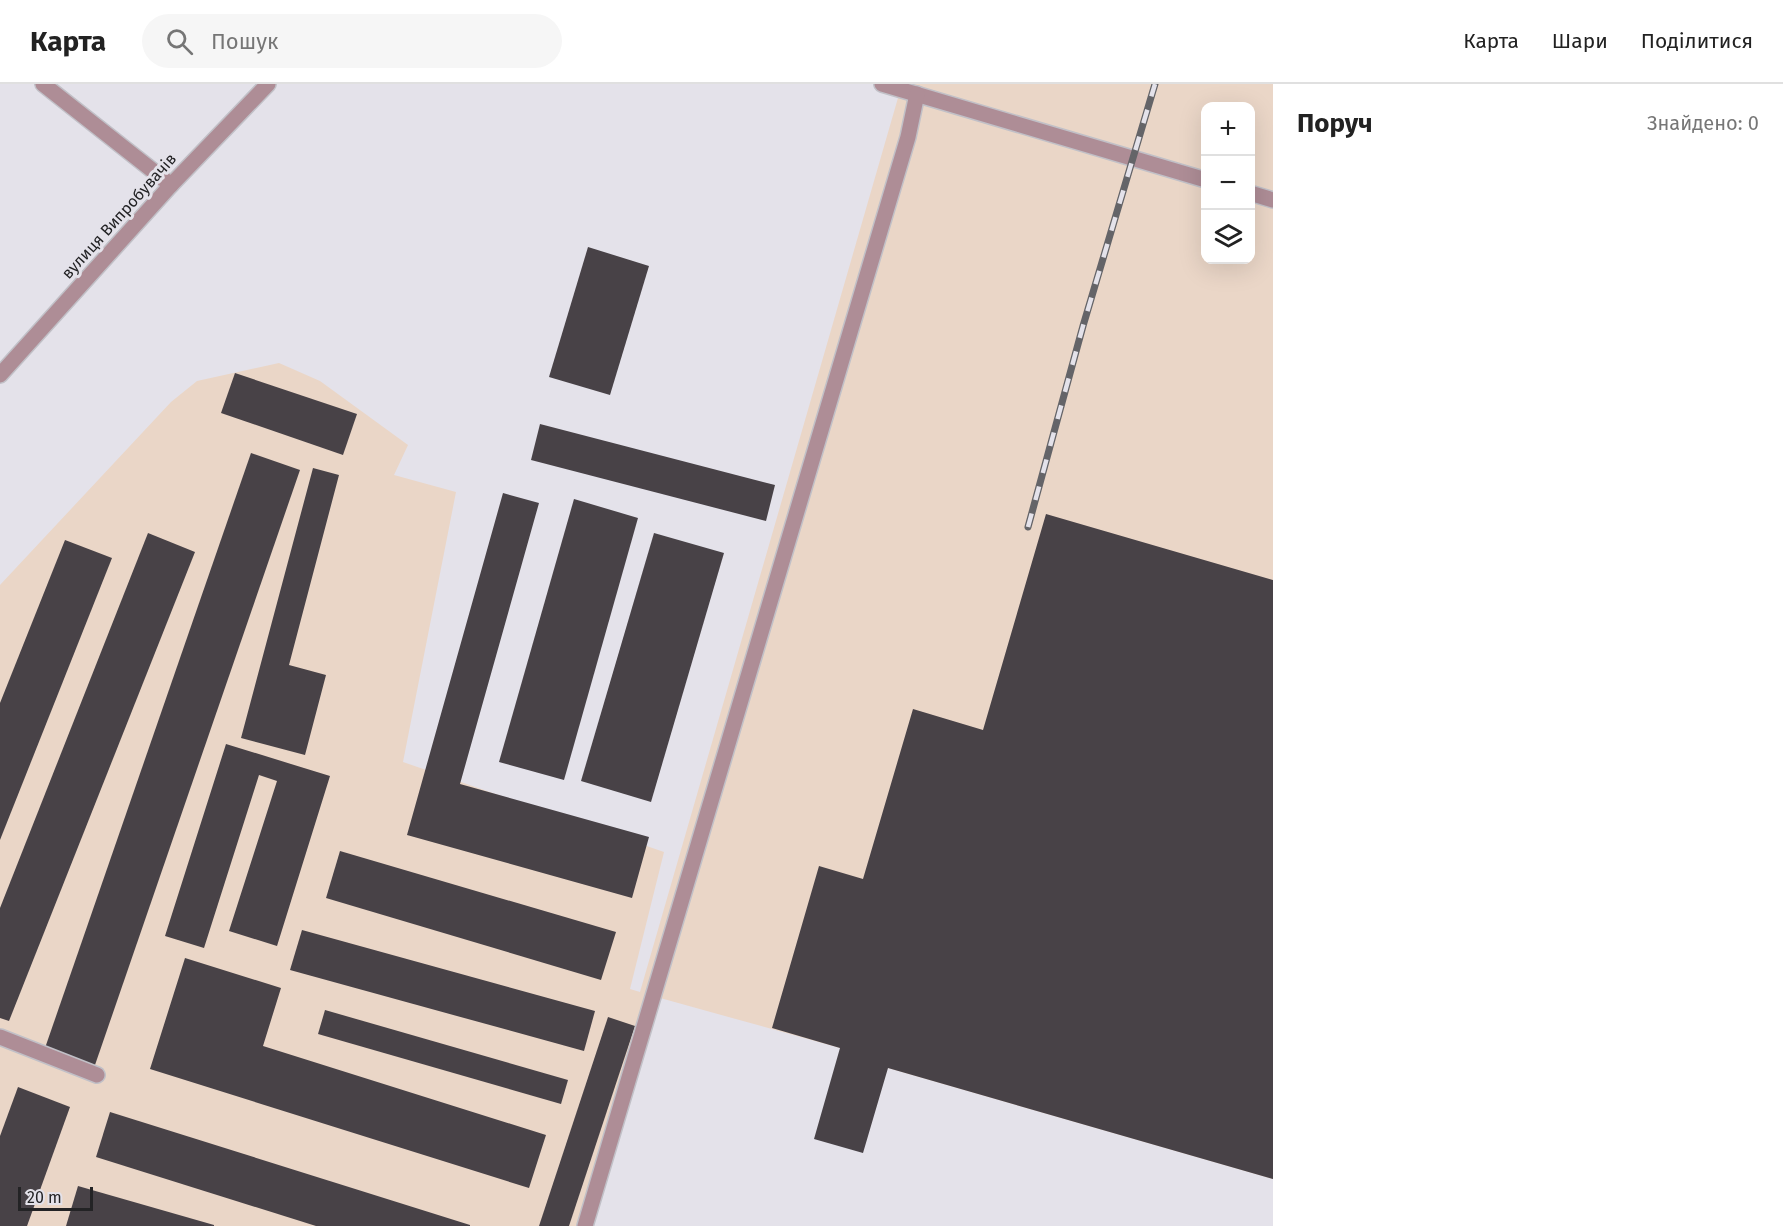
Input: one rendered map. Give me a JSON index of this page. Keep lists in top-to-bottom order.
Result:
{
  "streets": {
    "street": ["вулиця Випробувачів"]
  },
  "scale_bar": "20 m",
  "page": {
    "header": "Карта",
    "search": "Пошук",
    "nav": ["Карта", "Шари", "Поділитися"],
    "heading": ["Поруч", "Знайдено: 0"],
    "map_buttons": ["+", "−"],
    "scale": "20 m"
  }
}
